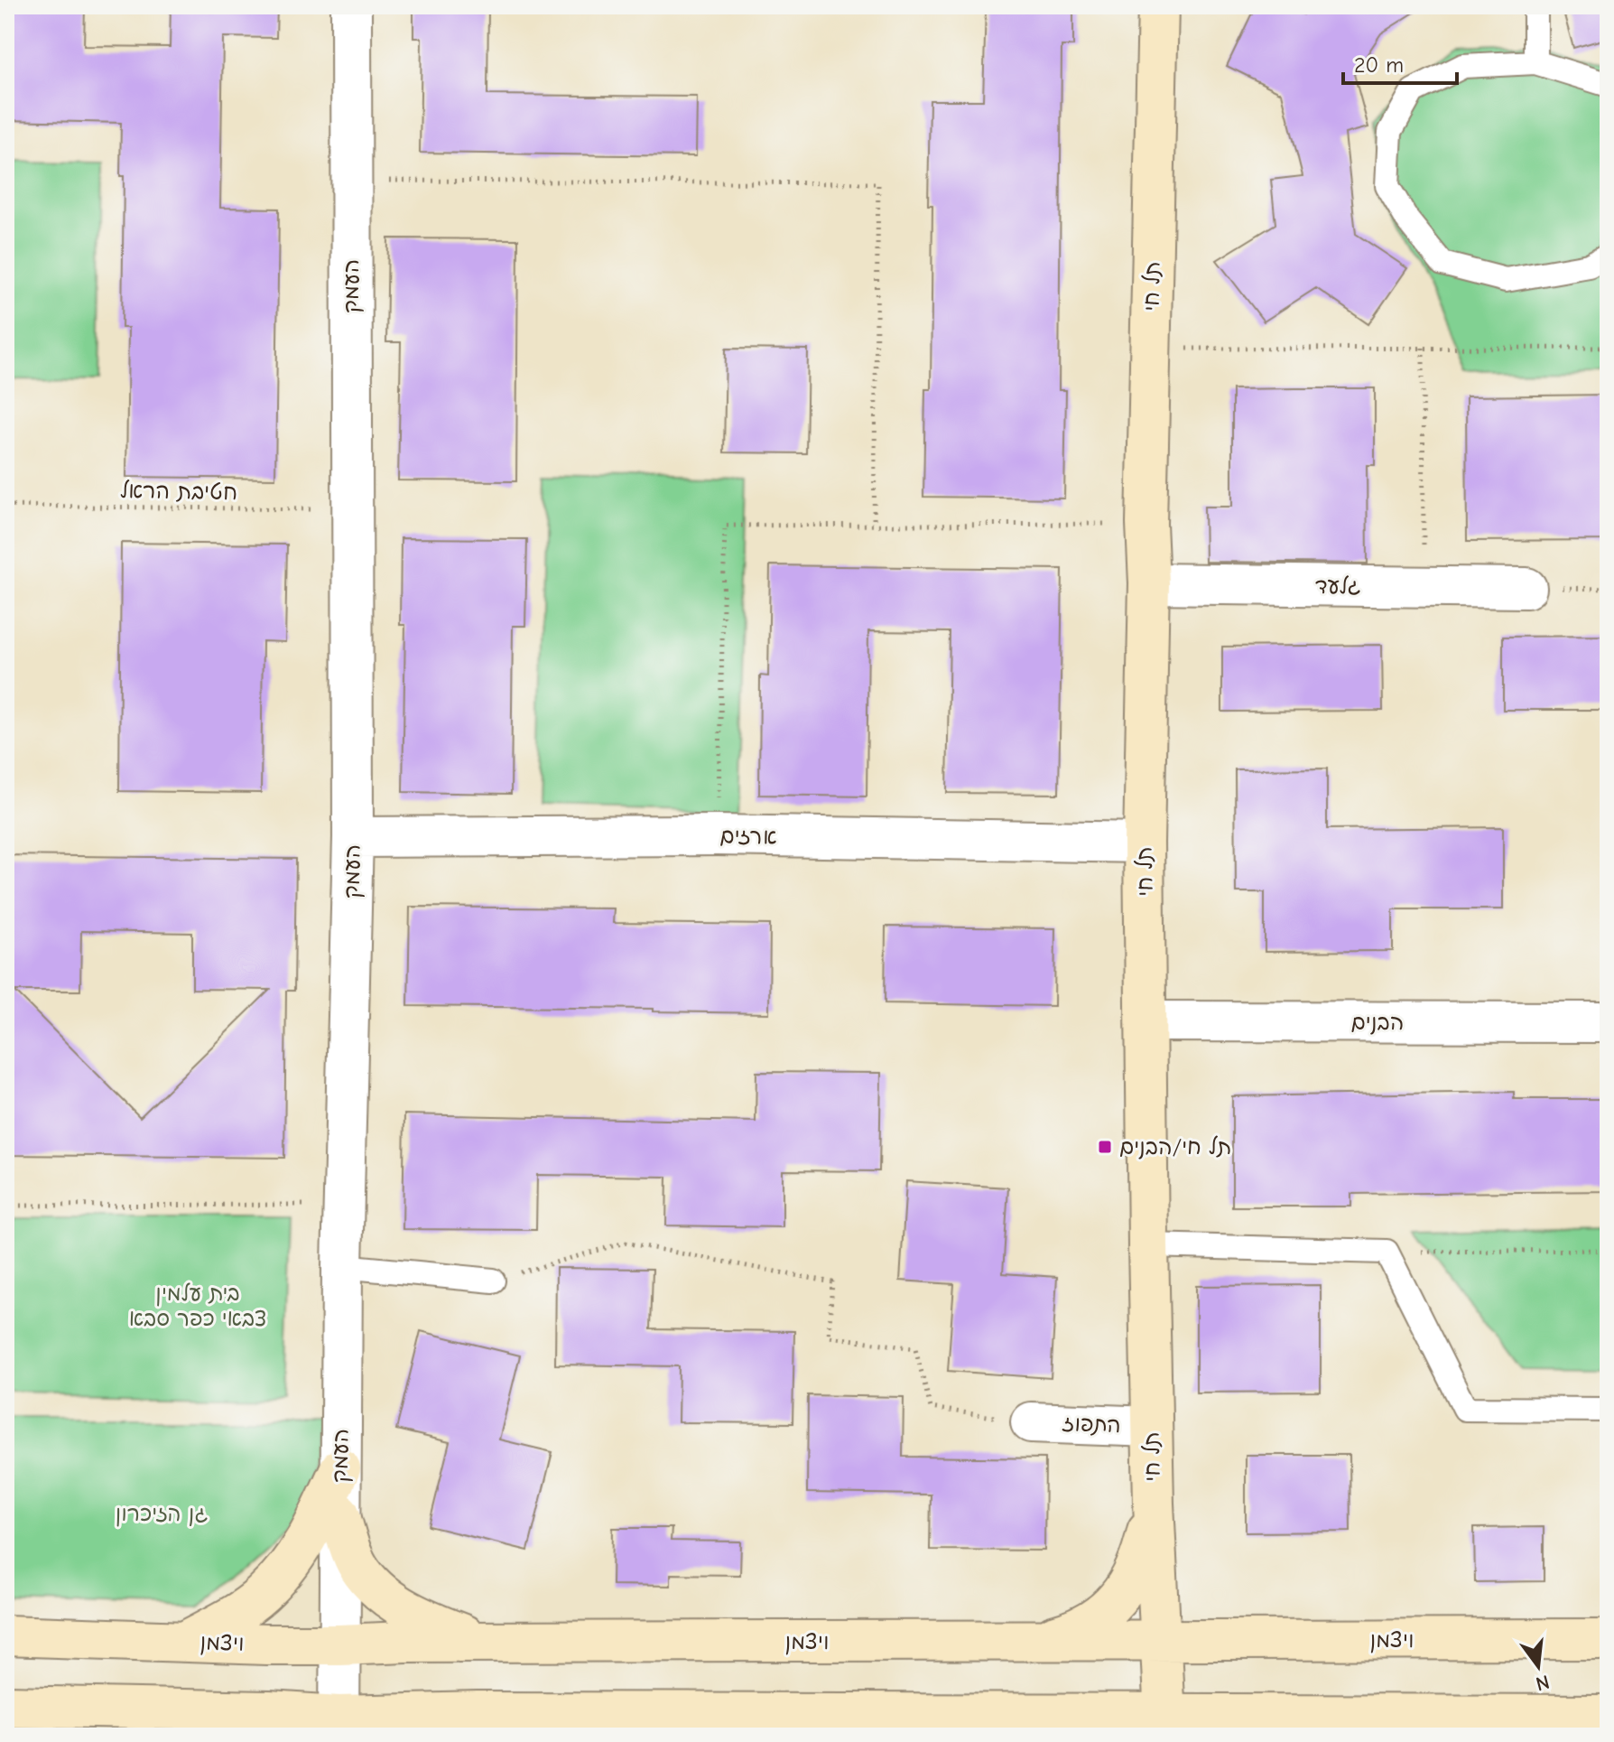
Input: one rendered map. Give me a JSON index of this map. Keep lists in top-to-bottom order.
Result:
{
  "streets": {
    "main road": ["תל חי", "ויצמן"],
    "street": [
      "העמק",
      "גלעד",
      "ארזים",
      "הבנים",
      "התפוז"
    ],
    "path": ["חטיבת הראל"]
  },
  "crossings": [
    ["העמק", "חטיבת הראל"],
    ["העמק", "ארזים"],
    ["העמק", "ויצמן"],
    ["תל חי", "גלעד"],
    ["תל חי", "ארזים"],
    ["תל חי", "הבנים"],
    ["תל חי", "התפוז"],
    ["תל חי", "ויצמן"]
  ],
  "parks": ["בית עלמין צבאי כפר סבא", "גן הזיכרון"],
  "places": {
    "transit": ["תל חי/הבנים"]
  },
  "scale_bar": "20 m",
  "north": "bottom"
}
